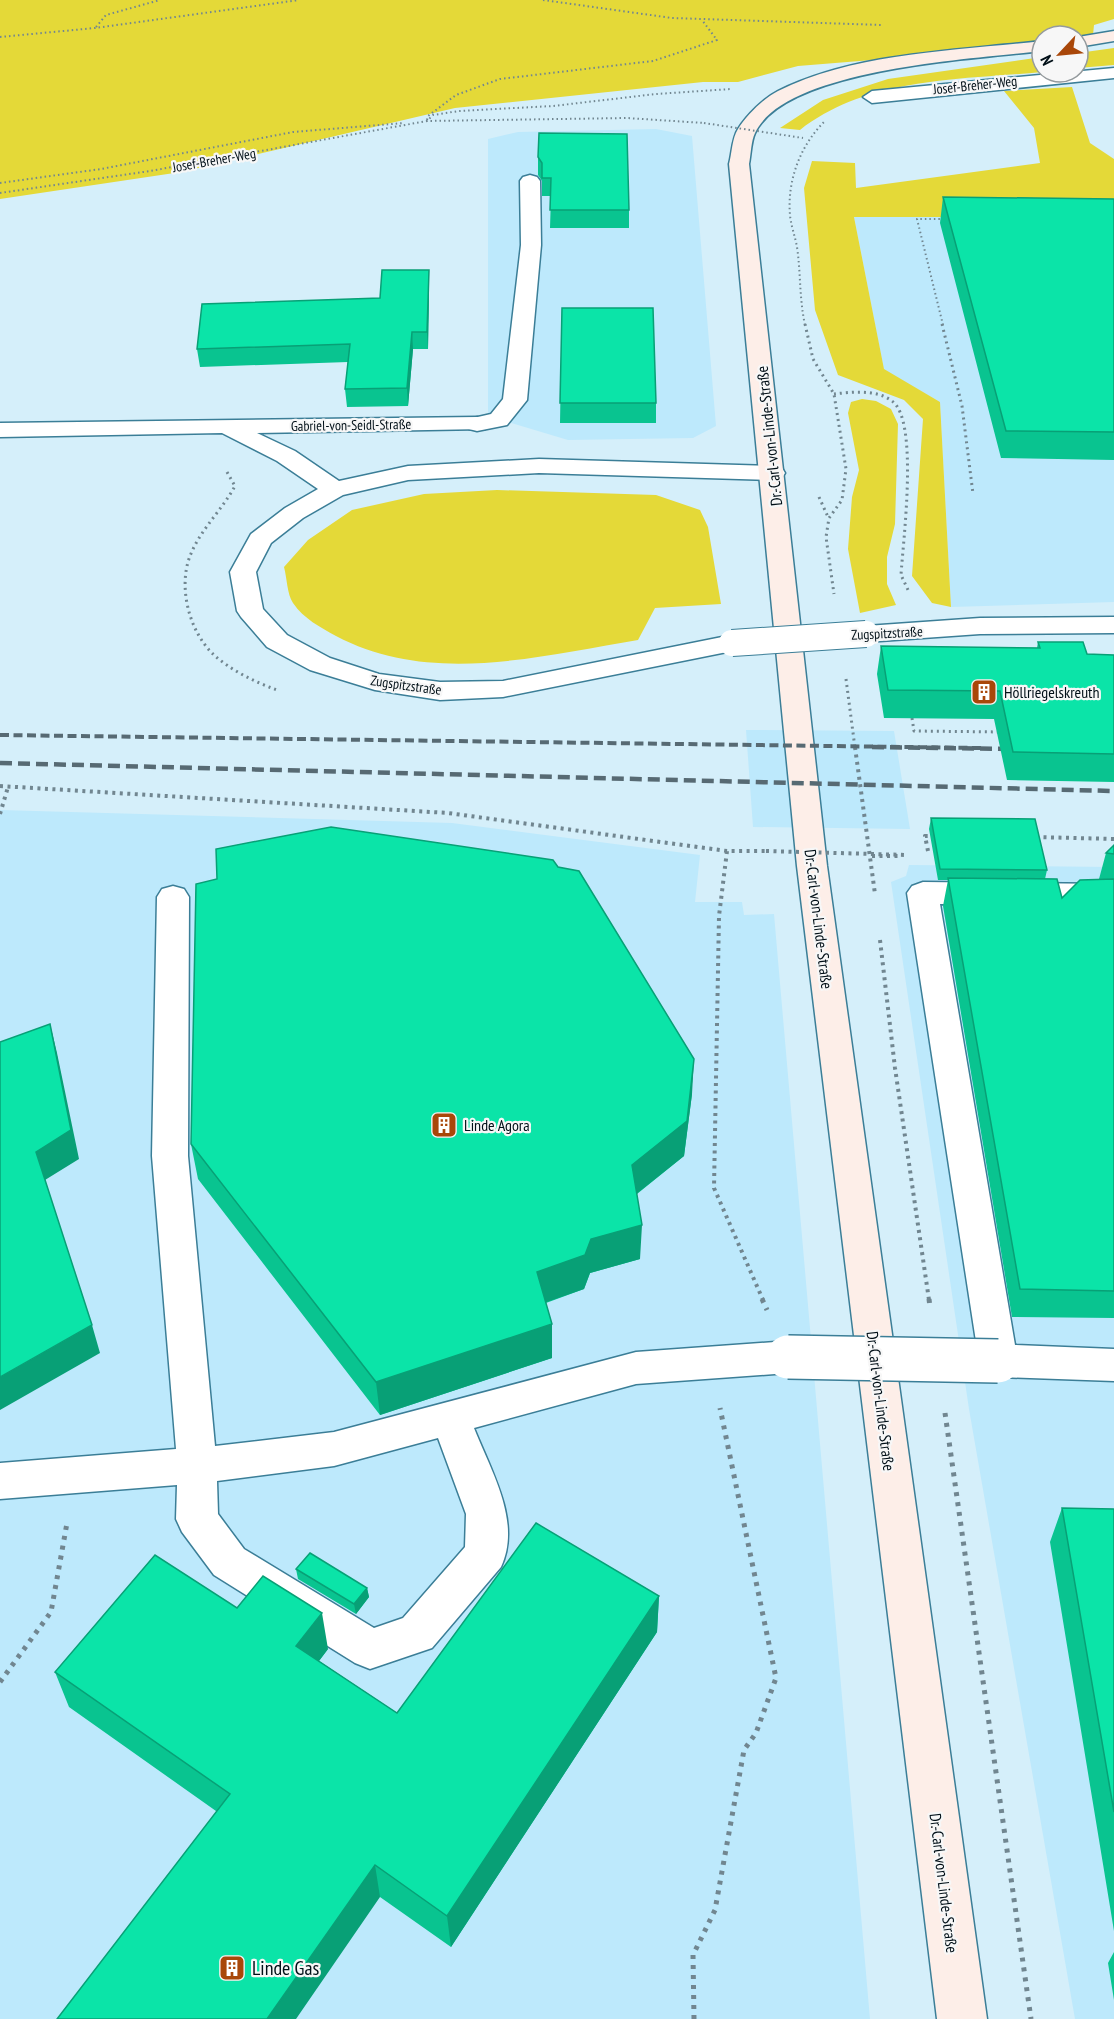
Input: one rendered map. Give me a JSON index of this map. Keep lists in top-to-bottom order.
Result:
{
  "streets": {
    "main road": ["Dr.-Carl-von-Linde-Straße"],
    "street": ["Josef-Breher-Weg", "Gabriel-von-Seidl-Straße", "Zugspitzstraße"]
  },
  "crossings": [
    ["Gabriel-von-Seidl-Straße", "Zugspitzstraße"],
    ["Dr.-Carl-von-Linde-Straße", "Zugspitzstraße"]
  ],
  "places": {
    "building": ["Höllriegelskreuth", "Linde Agora", "Linde Gas"]
  },
  "north": "bottom left"
}
